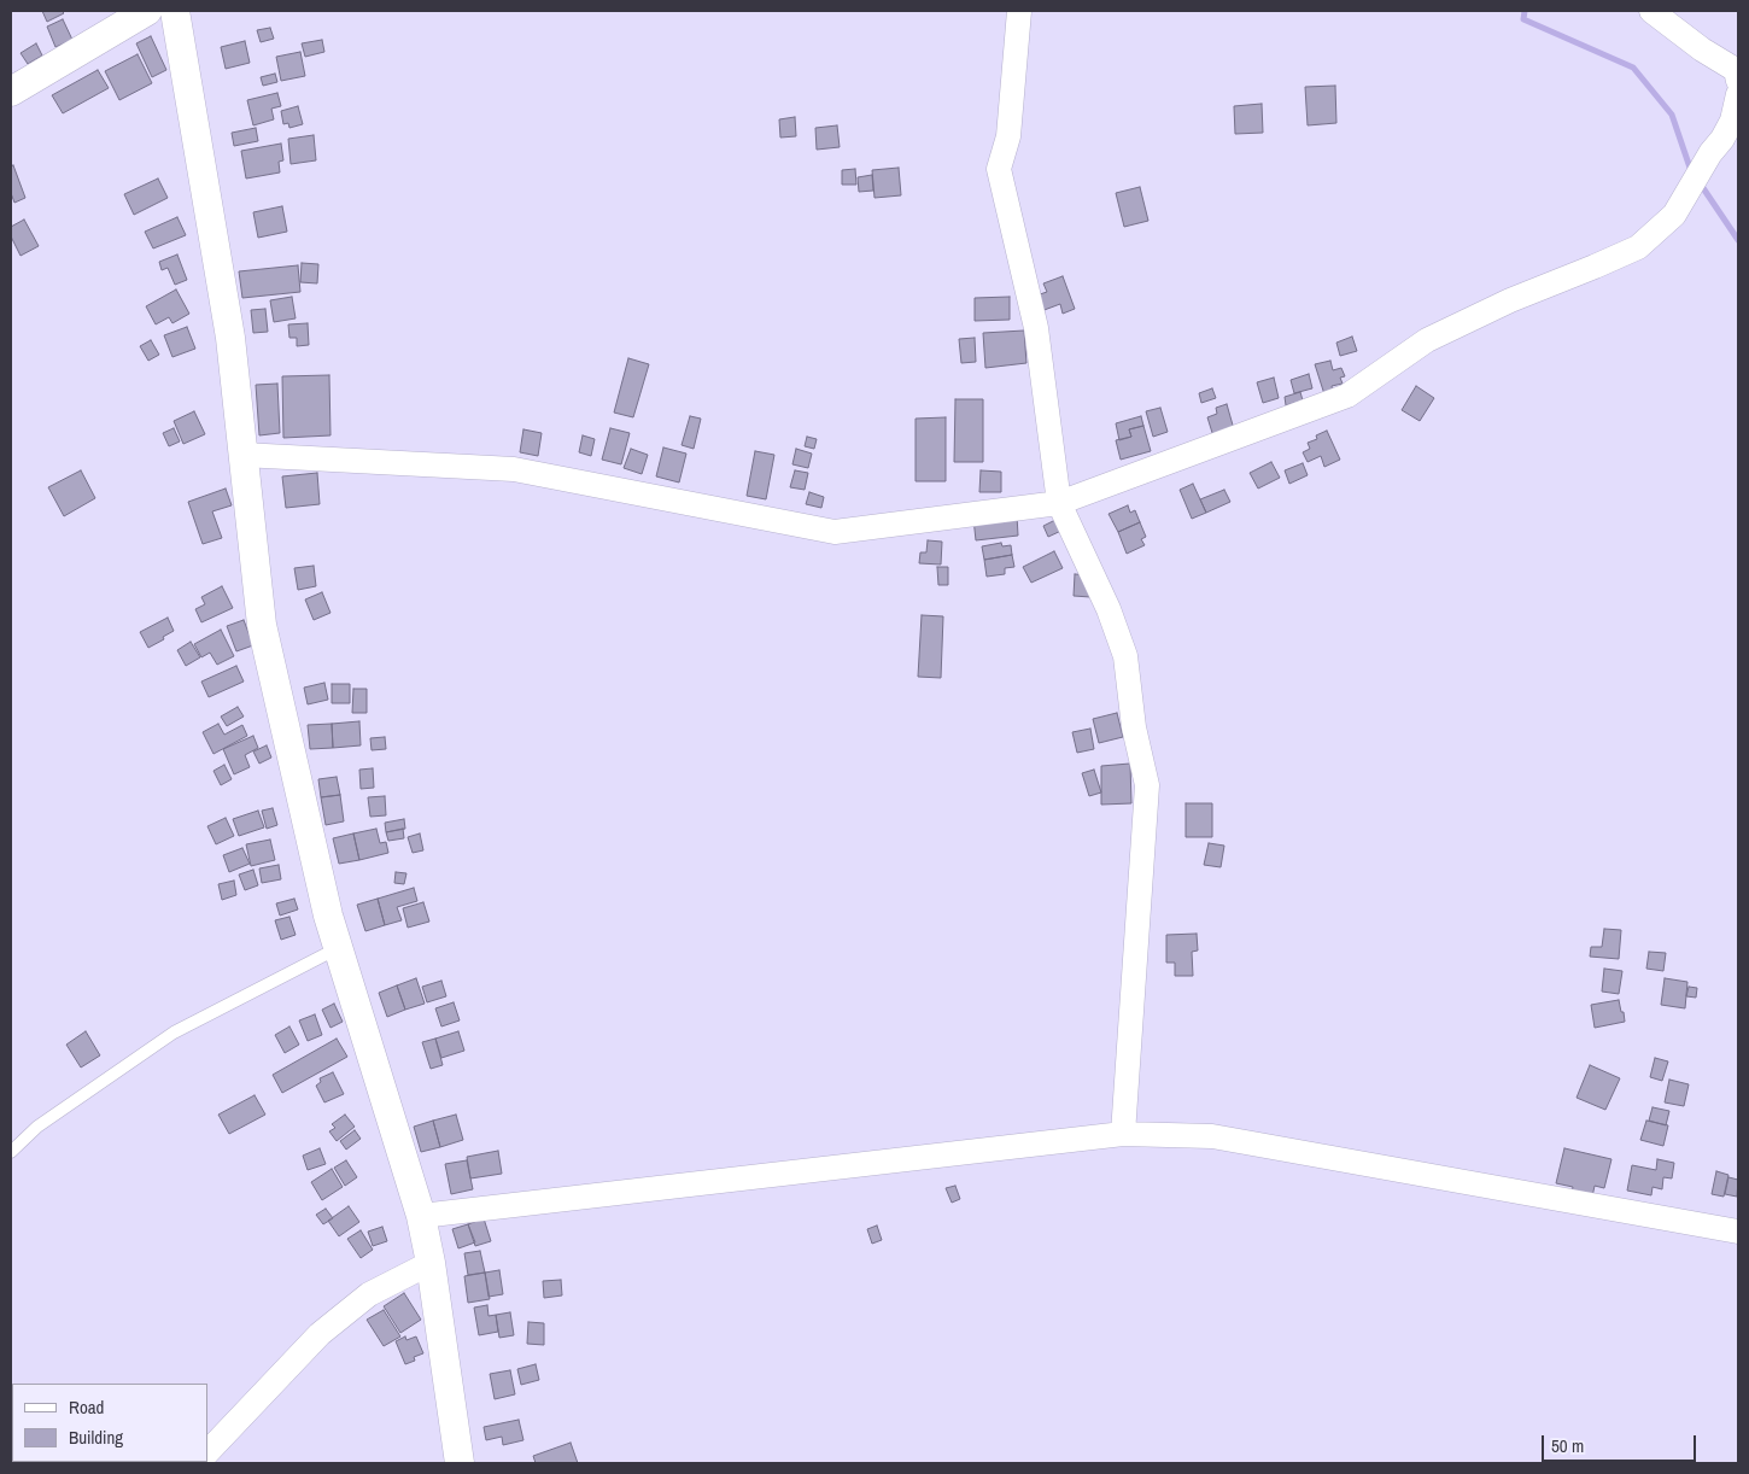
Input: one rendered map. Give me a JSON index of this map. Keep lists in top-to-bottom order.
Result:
{
  "legend": ["Road", "Building"],
  "scale_bar": "50 m"
}
